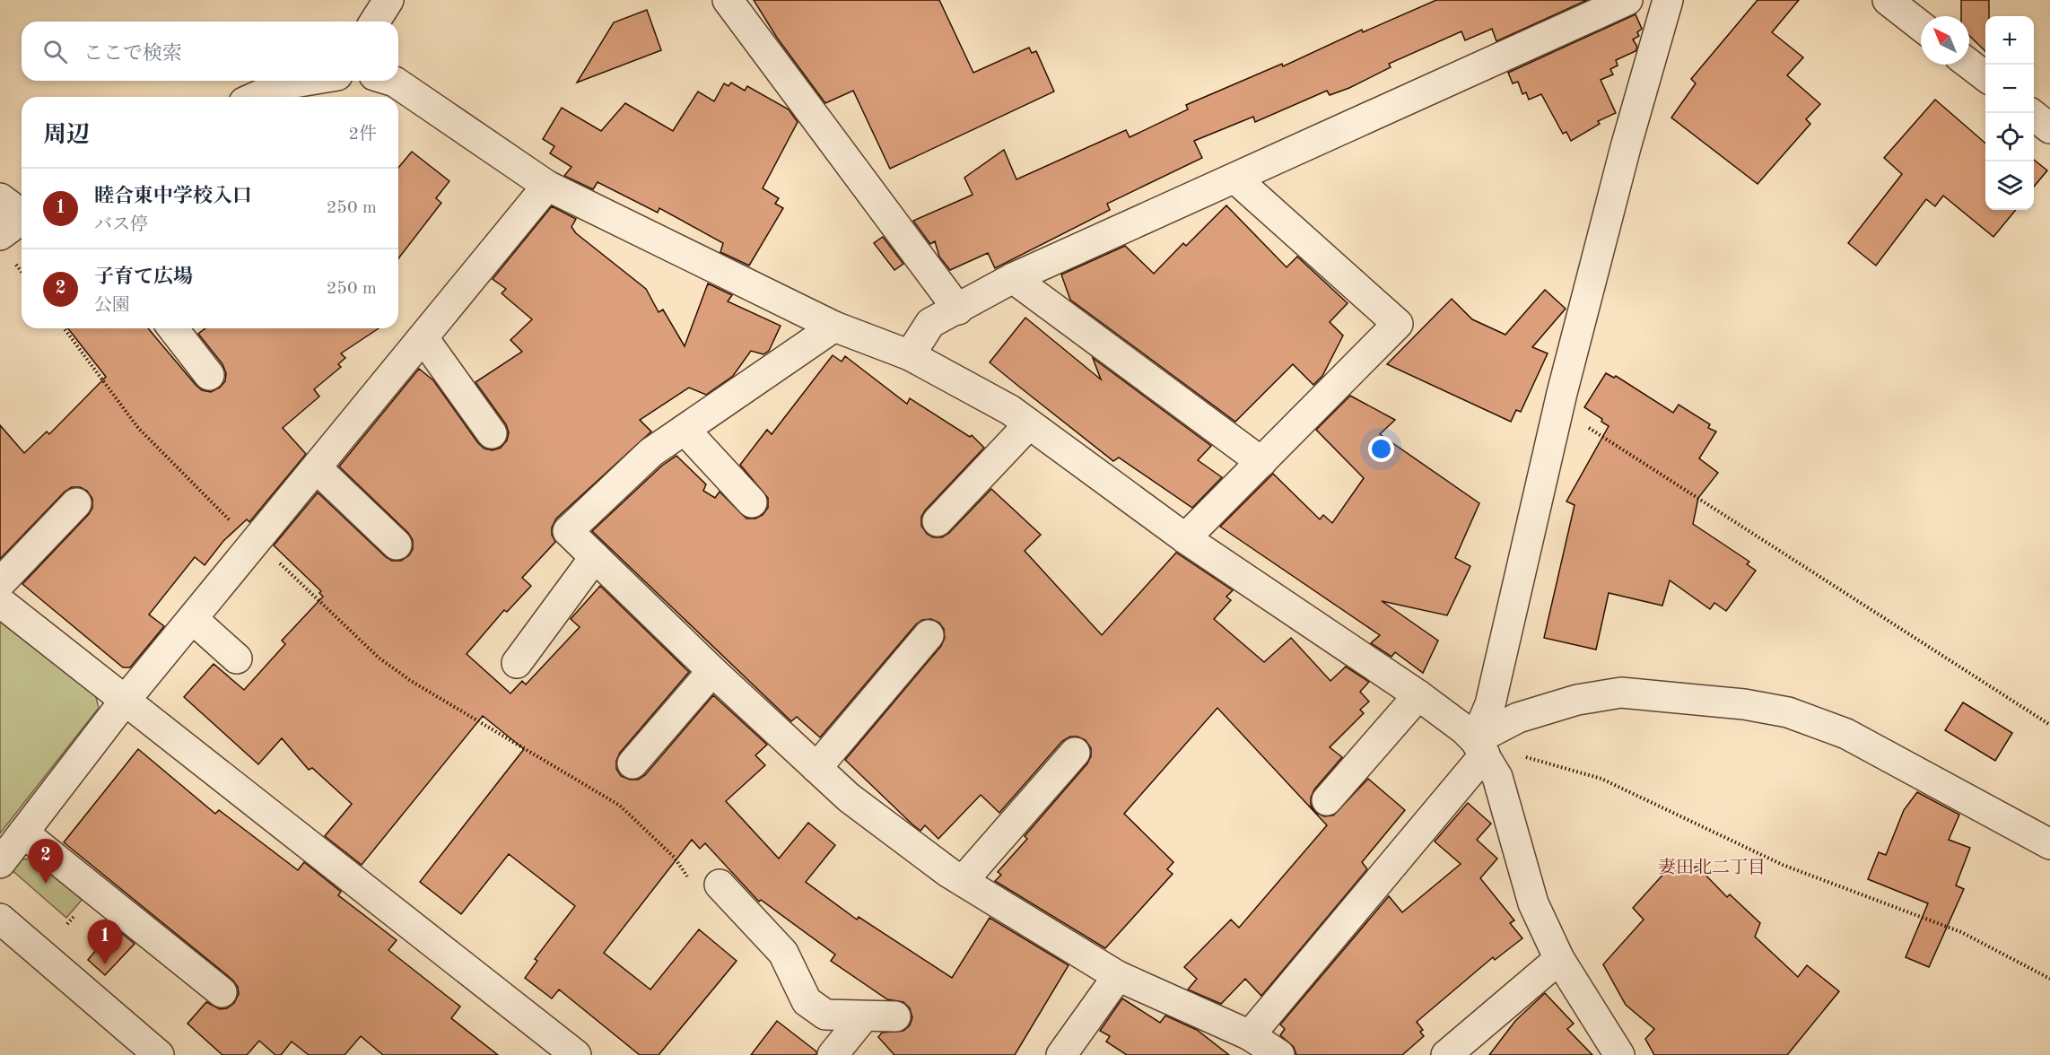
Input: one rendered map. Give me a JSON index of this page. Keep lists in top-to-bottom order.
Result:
{
  "districts": ["妻田北二丁目"],
  "north": "top left",
  "page": {
    "map_buttons": ["+", "−"],
    "search": "ここで検索",
    "heading": ["周辺", "2件"],
    "list": [
      {
        "mark": "1",
        "name": "睦合東中学校入口",
        "note": "バス停",
        "value": "250 m"
      },
      {
        "mark": "2",
        "name": "子育て広場",
        "note": "公園",
        "value": "250 m"
      }
    ],
    "pins": ["2", "1"]
  }
}
